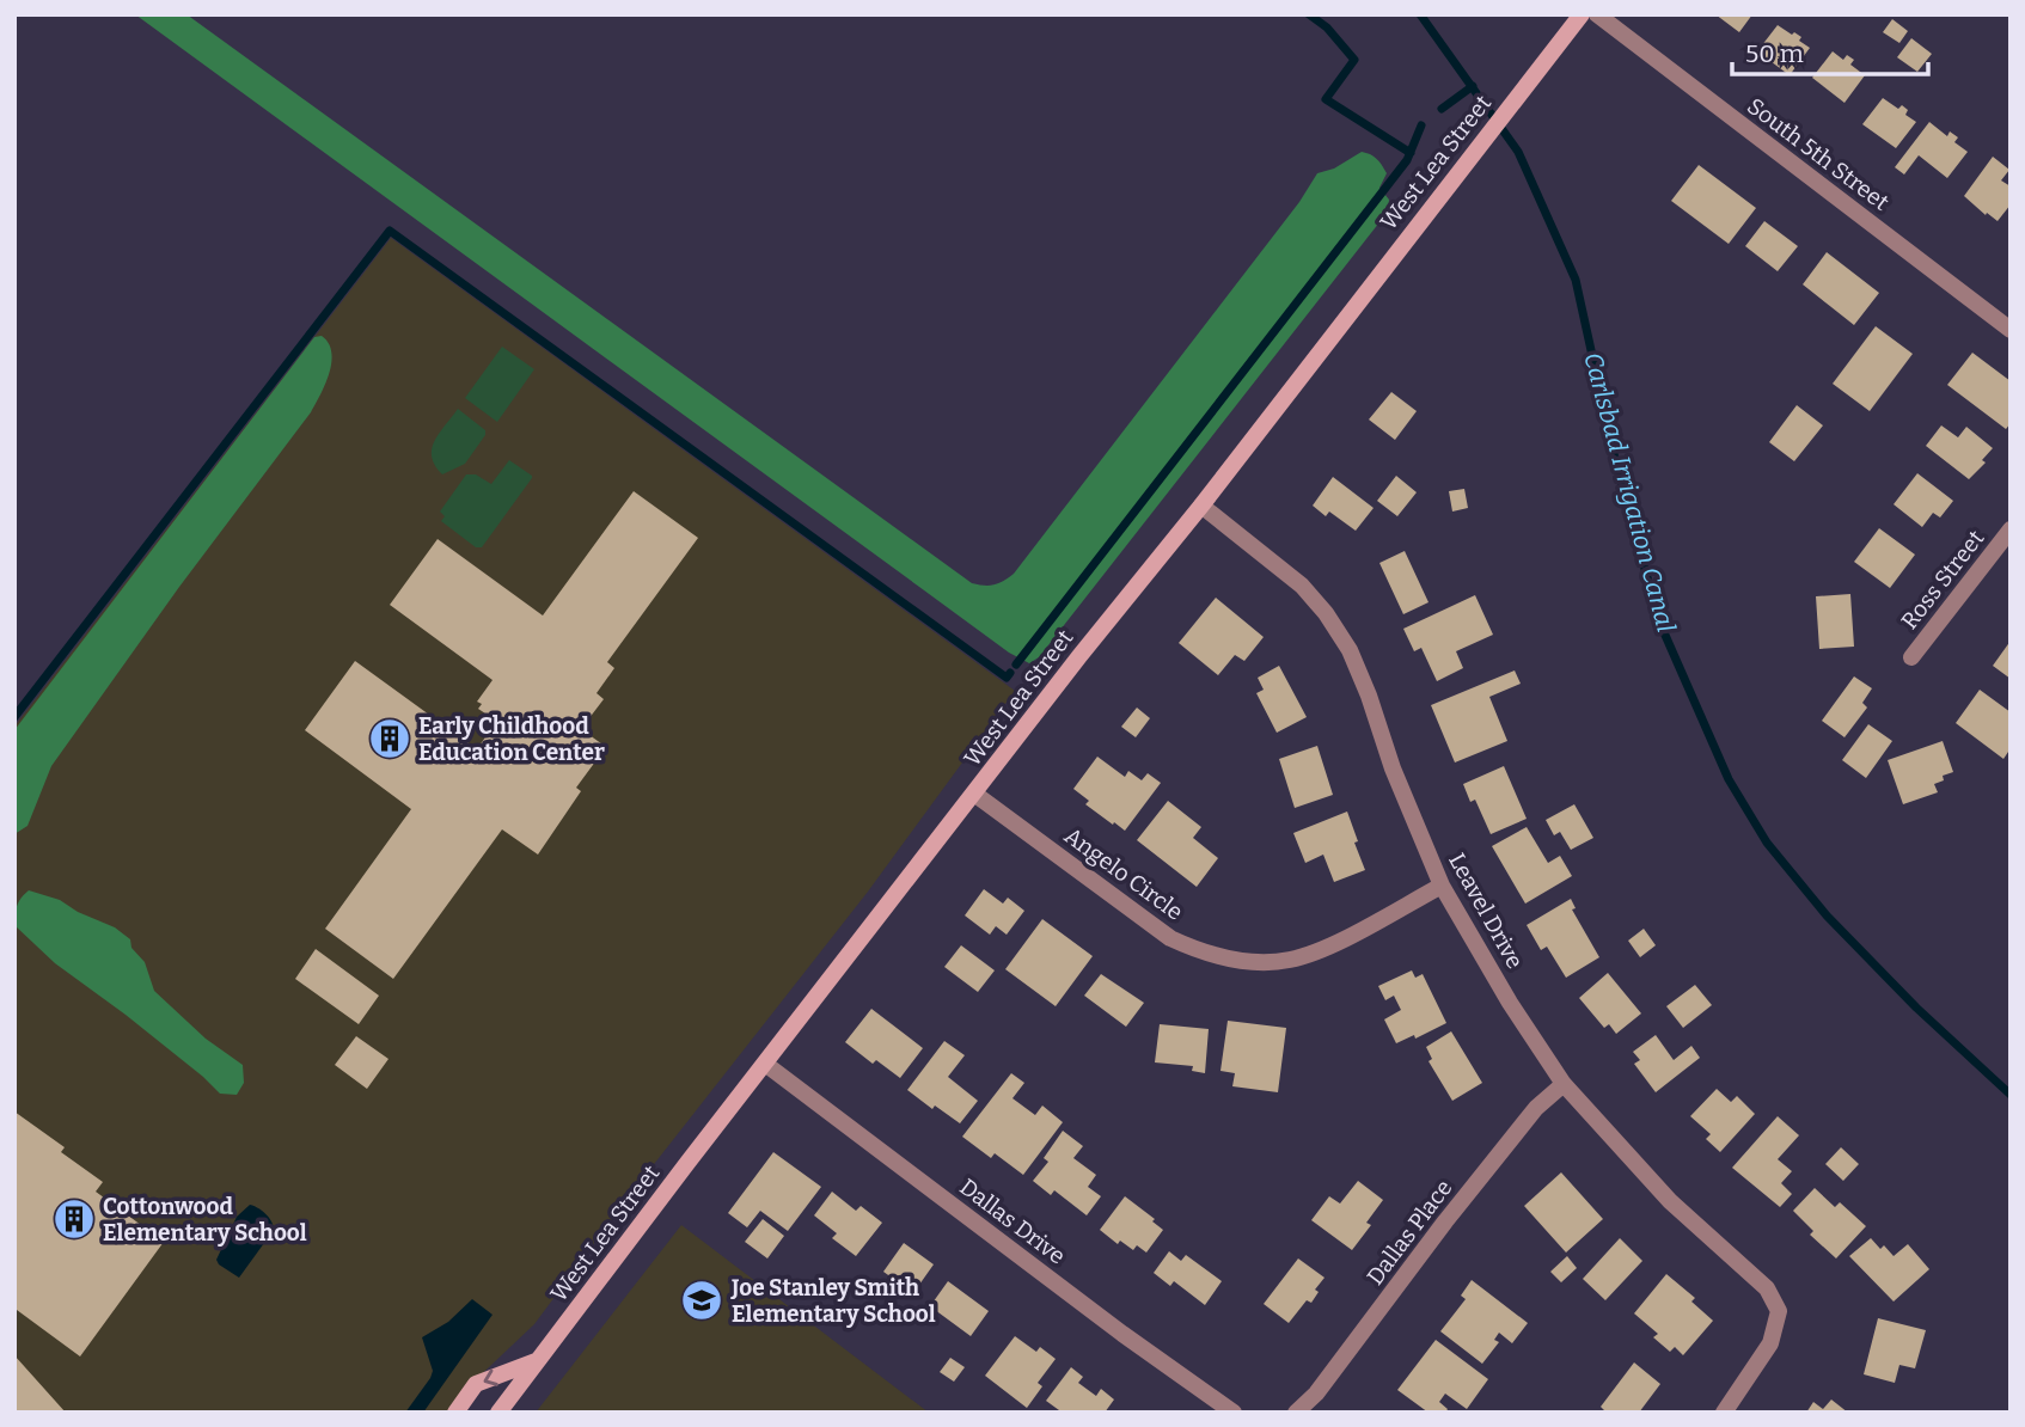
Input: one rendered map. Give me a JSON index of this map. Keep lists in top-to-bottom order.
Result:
{
  "streets": {
    "main road": ["West Lea Street"],
    "street": [
      "South 5th Street",
      "Ross Street",
      "Angelo Circle",
      "Leavel Drive",
      "Dallas Drive",
      "Dallas Place"
    ]
  },
  "crossings": [
    ["West Lea Street", "Angelo Circle"],
    ["West Lea Street", "Leavel Drive"],
    ["West Lea Street", "Dallas Drive"],
    ["Angelo Circle", "Leavel Drive"],
    ["Leavel Drive", "Dallas Place"]
  ],
  "water": ["Carlsbad Irrigation Canal"],
  "places": {
    "building": ["Early Childhood Education Center", "Cottonwood Elementary School"],
    "school or university": ["Joe Stanley Smith Elementary School"]
  },
  "scale_bar": "50 m"
}
